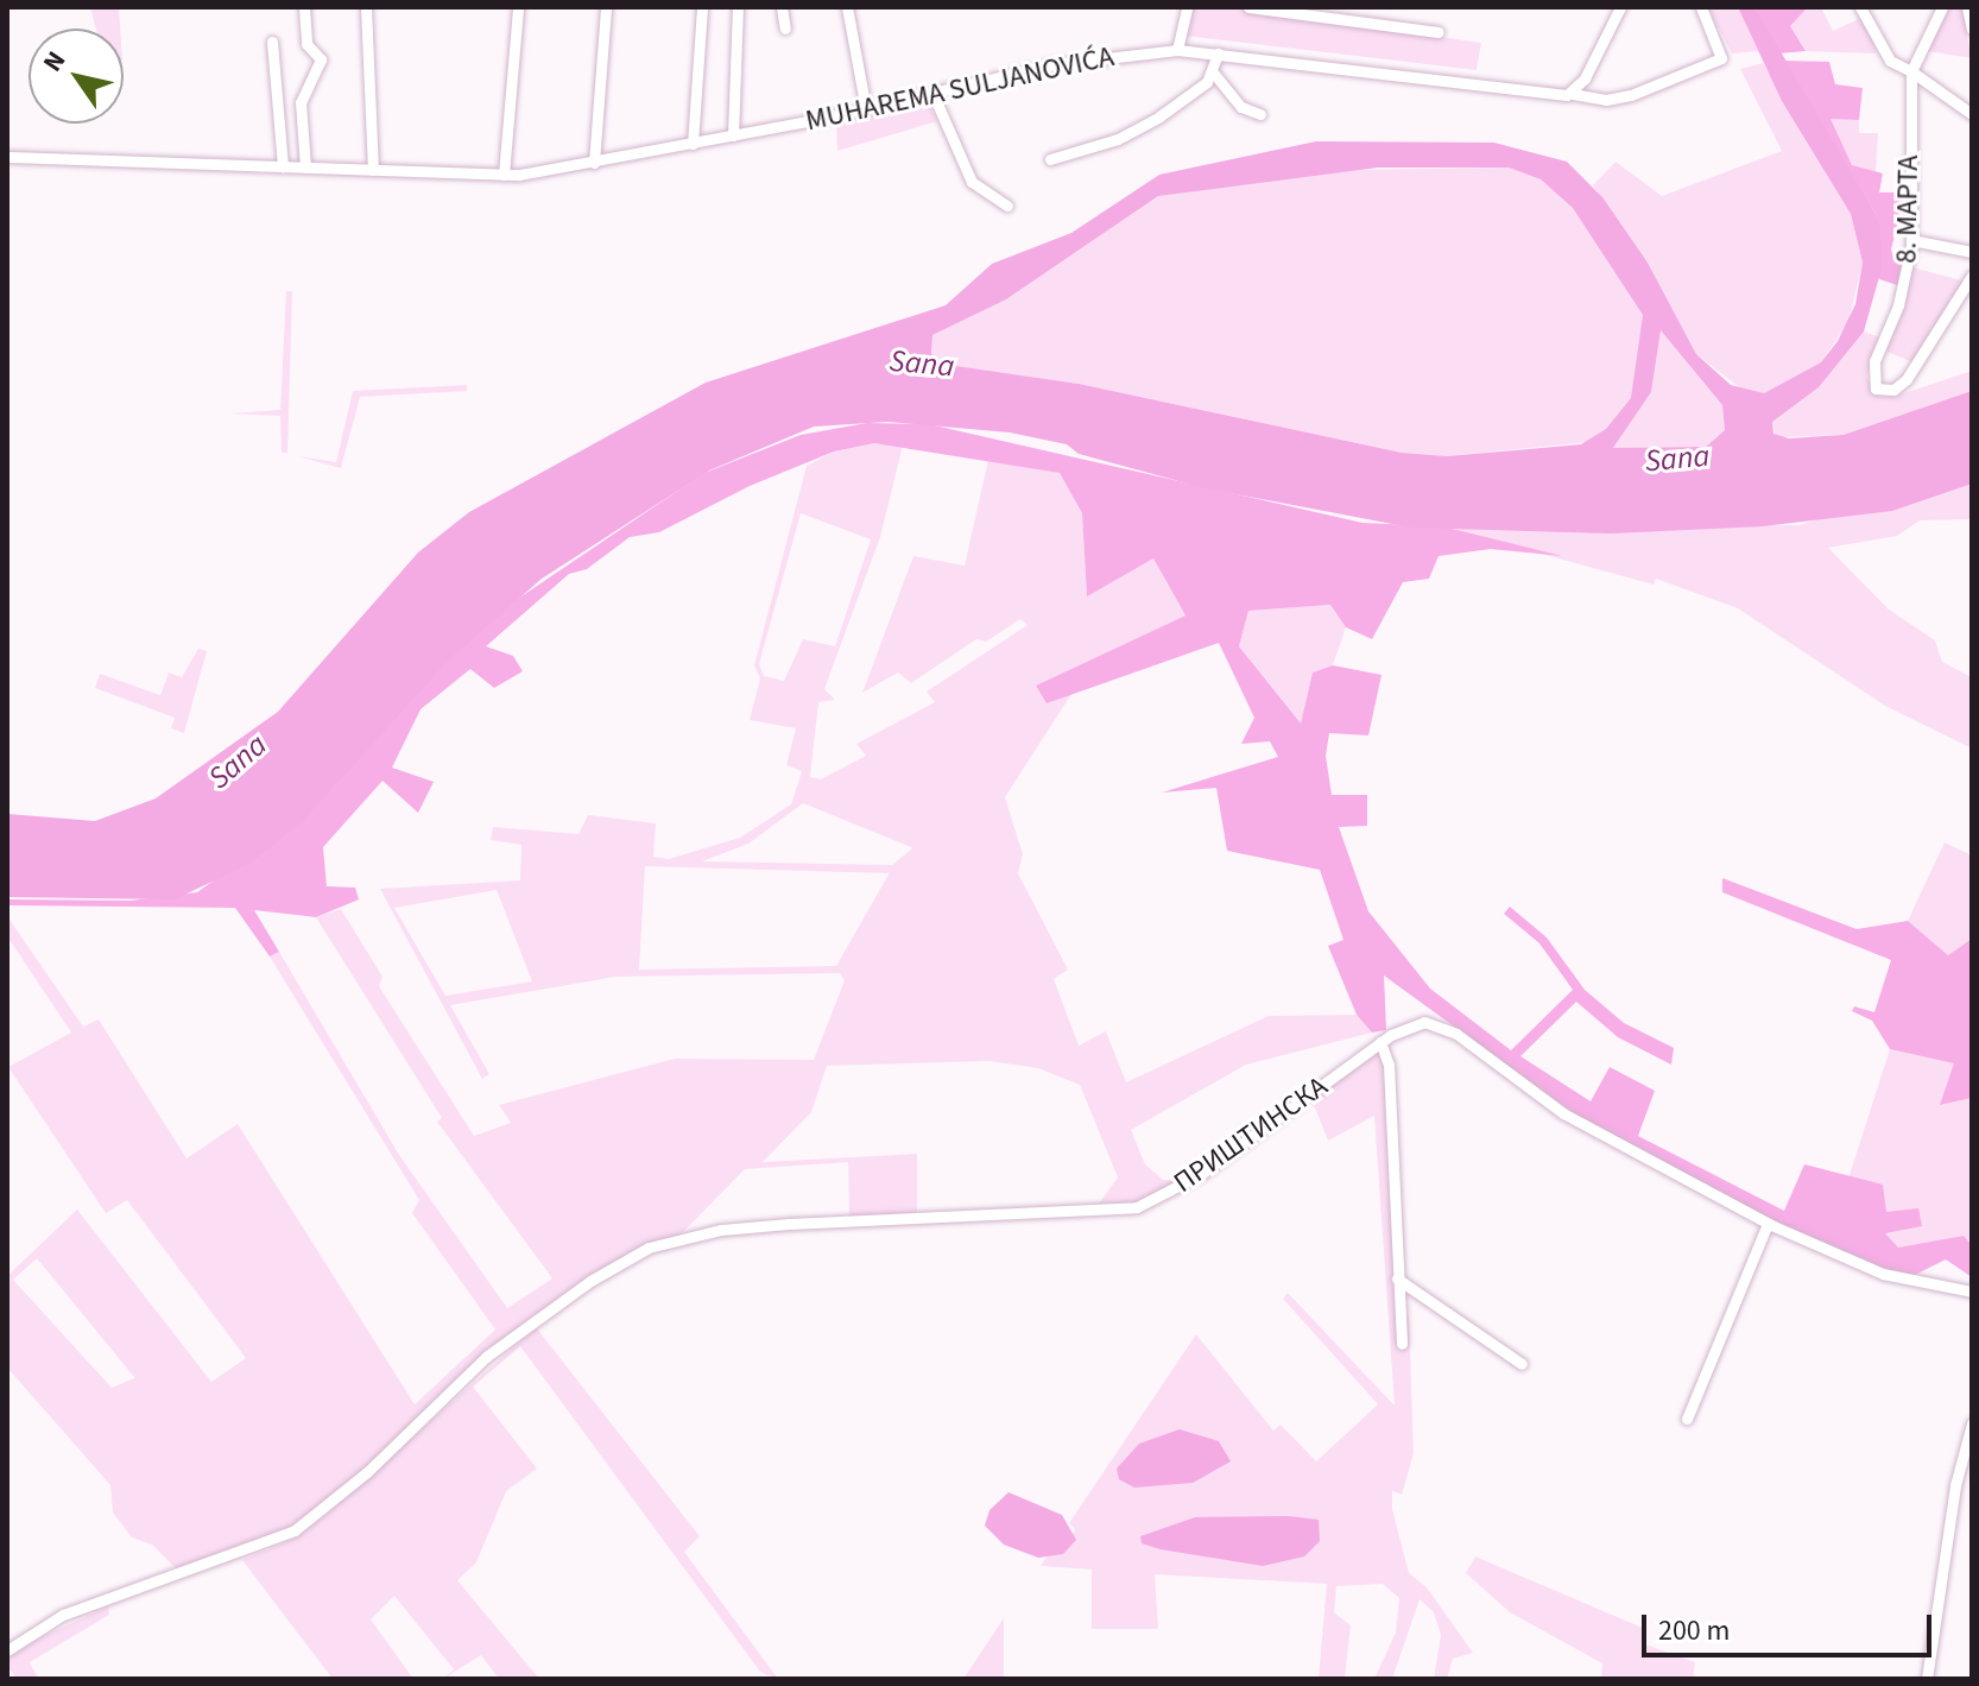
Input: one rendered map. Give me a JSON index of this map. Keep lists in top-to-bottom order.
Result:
{
  "streets": {
    "street": ["MUHAREMA SULJANOVIĆA", "8. МАРТА", "ПРИШТИНСКА"]
  },
  "water": ["Sana"],
  "scale_bar": "200 m",
  "north": "top left"
}
